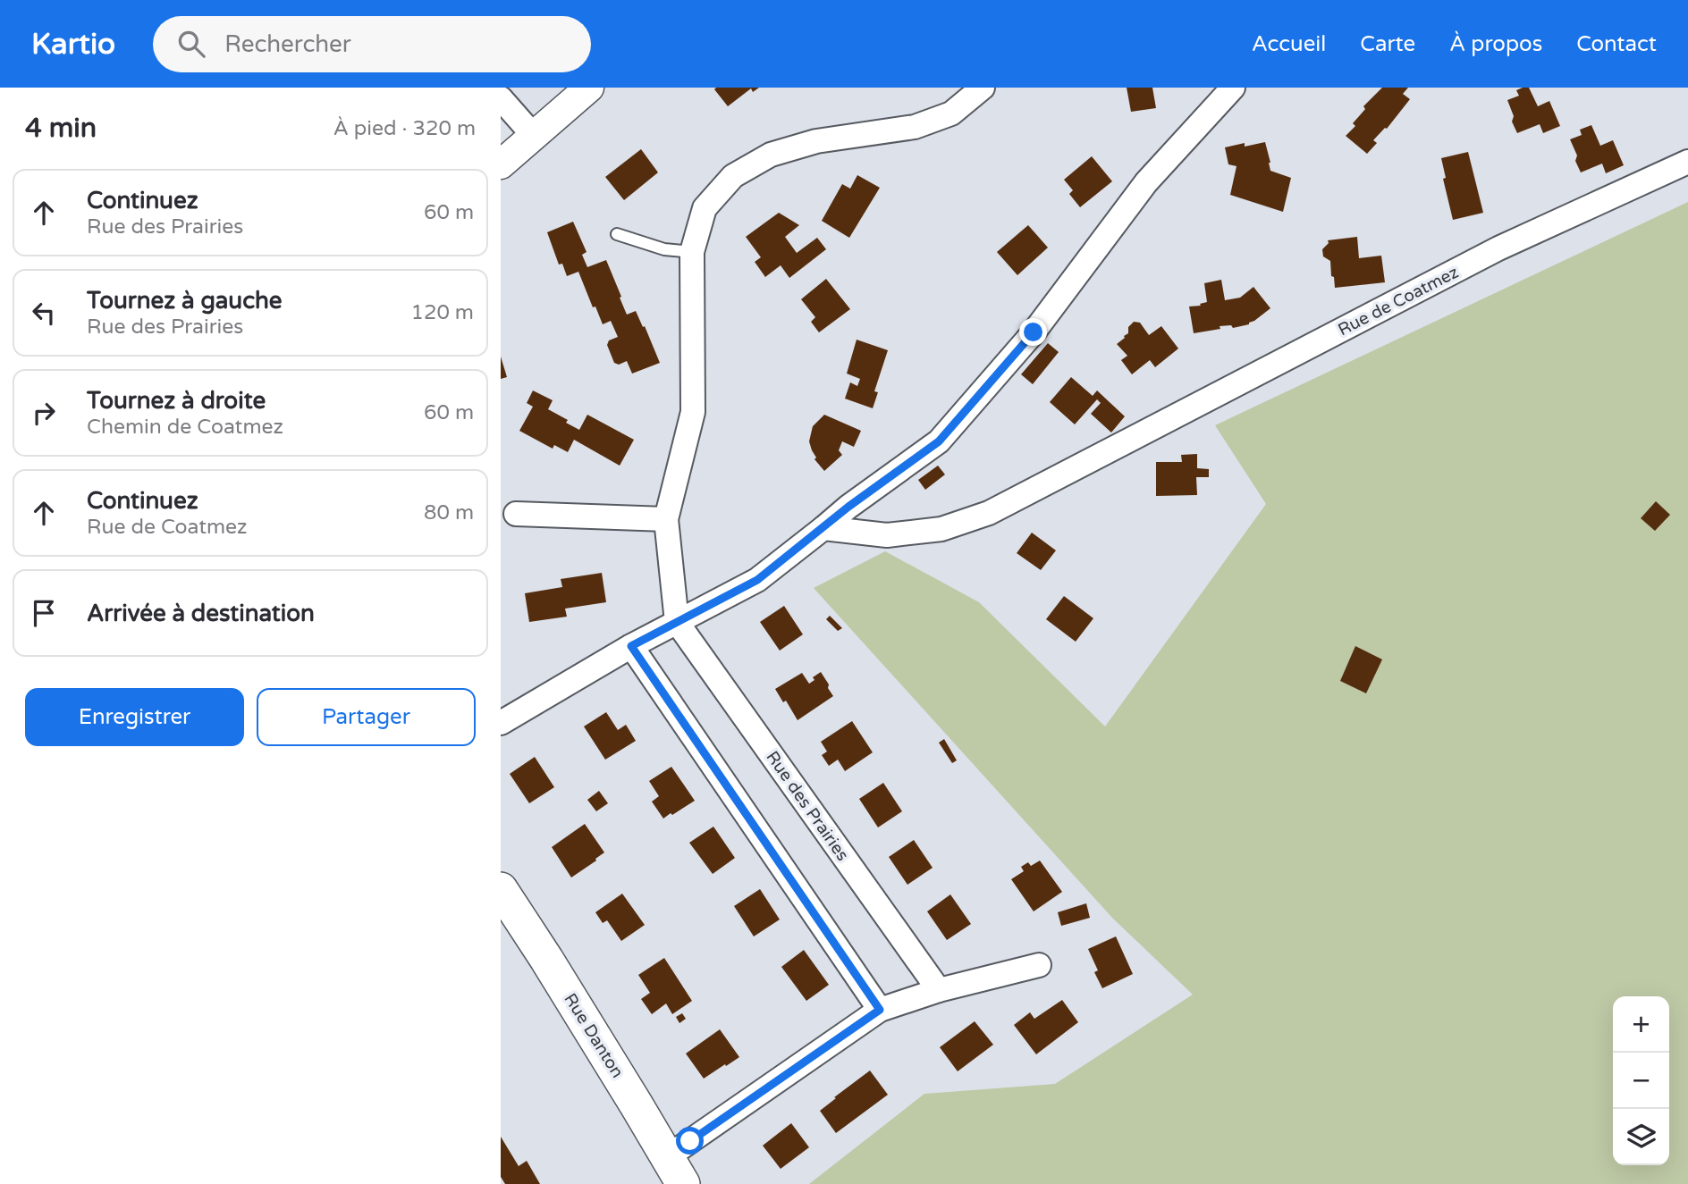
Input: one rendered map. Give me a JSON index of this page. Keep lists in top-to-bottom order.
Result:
{
  "streets": {
    "main road": ["Rue Danton"],
    "street": ["Rue de Coatmez", "Rue des Prairies"]
  },
  "page": {
    "header": "Kartio",
    "search": "Rechercher",
    "nav": [
      "Accueil",
      "Carte",
      "À propos",
      "Contact"
    ],
    "heading": ["4 min", "À pied · 320 m"],
    "list": [
      ["Continuez", "Rue des Prairies", "60 m"],
      ["Tournez à gauche", "Rue des Prairies", "120 m"],
      ["Tournez à droite", "Chemin de Coatmez", "60 m"],
      ["Continuez", "Rue de Coatmez", "80 m"],
      "Arrivée à destination"
    ],
    "buttons": ["Enregistrer", "Partager"],
    "map_buttons": ["+", "−"]
  }
}
